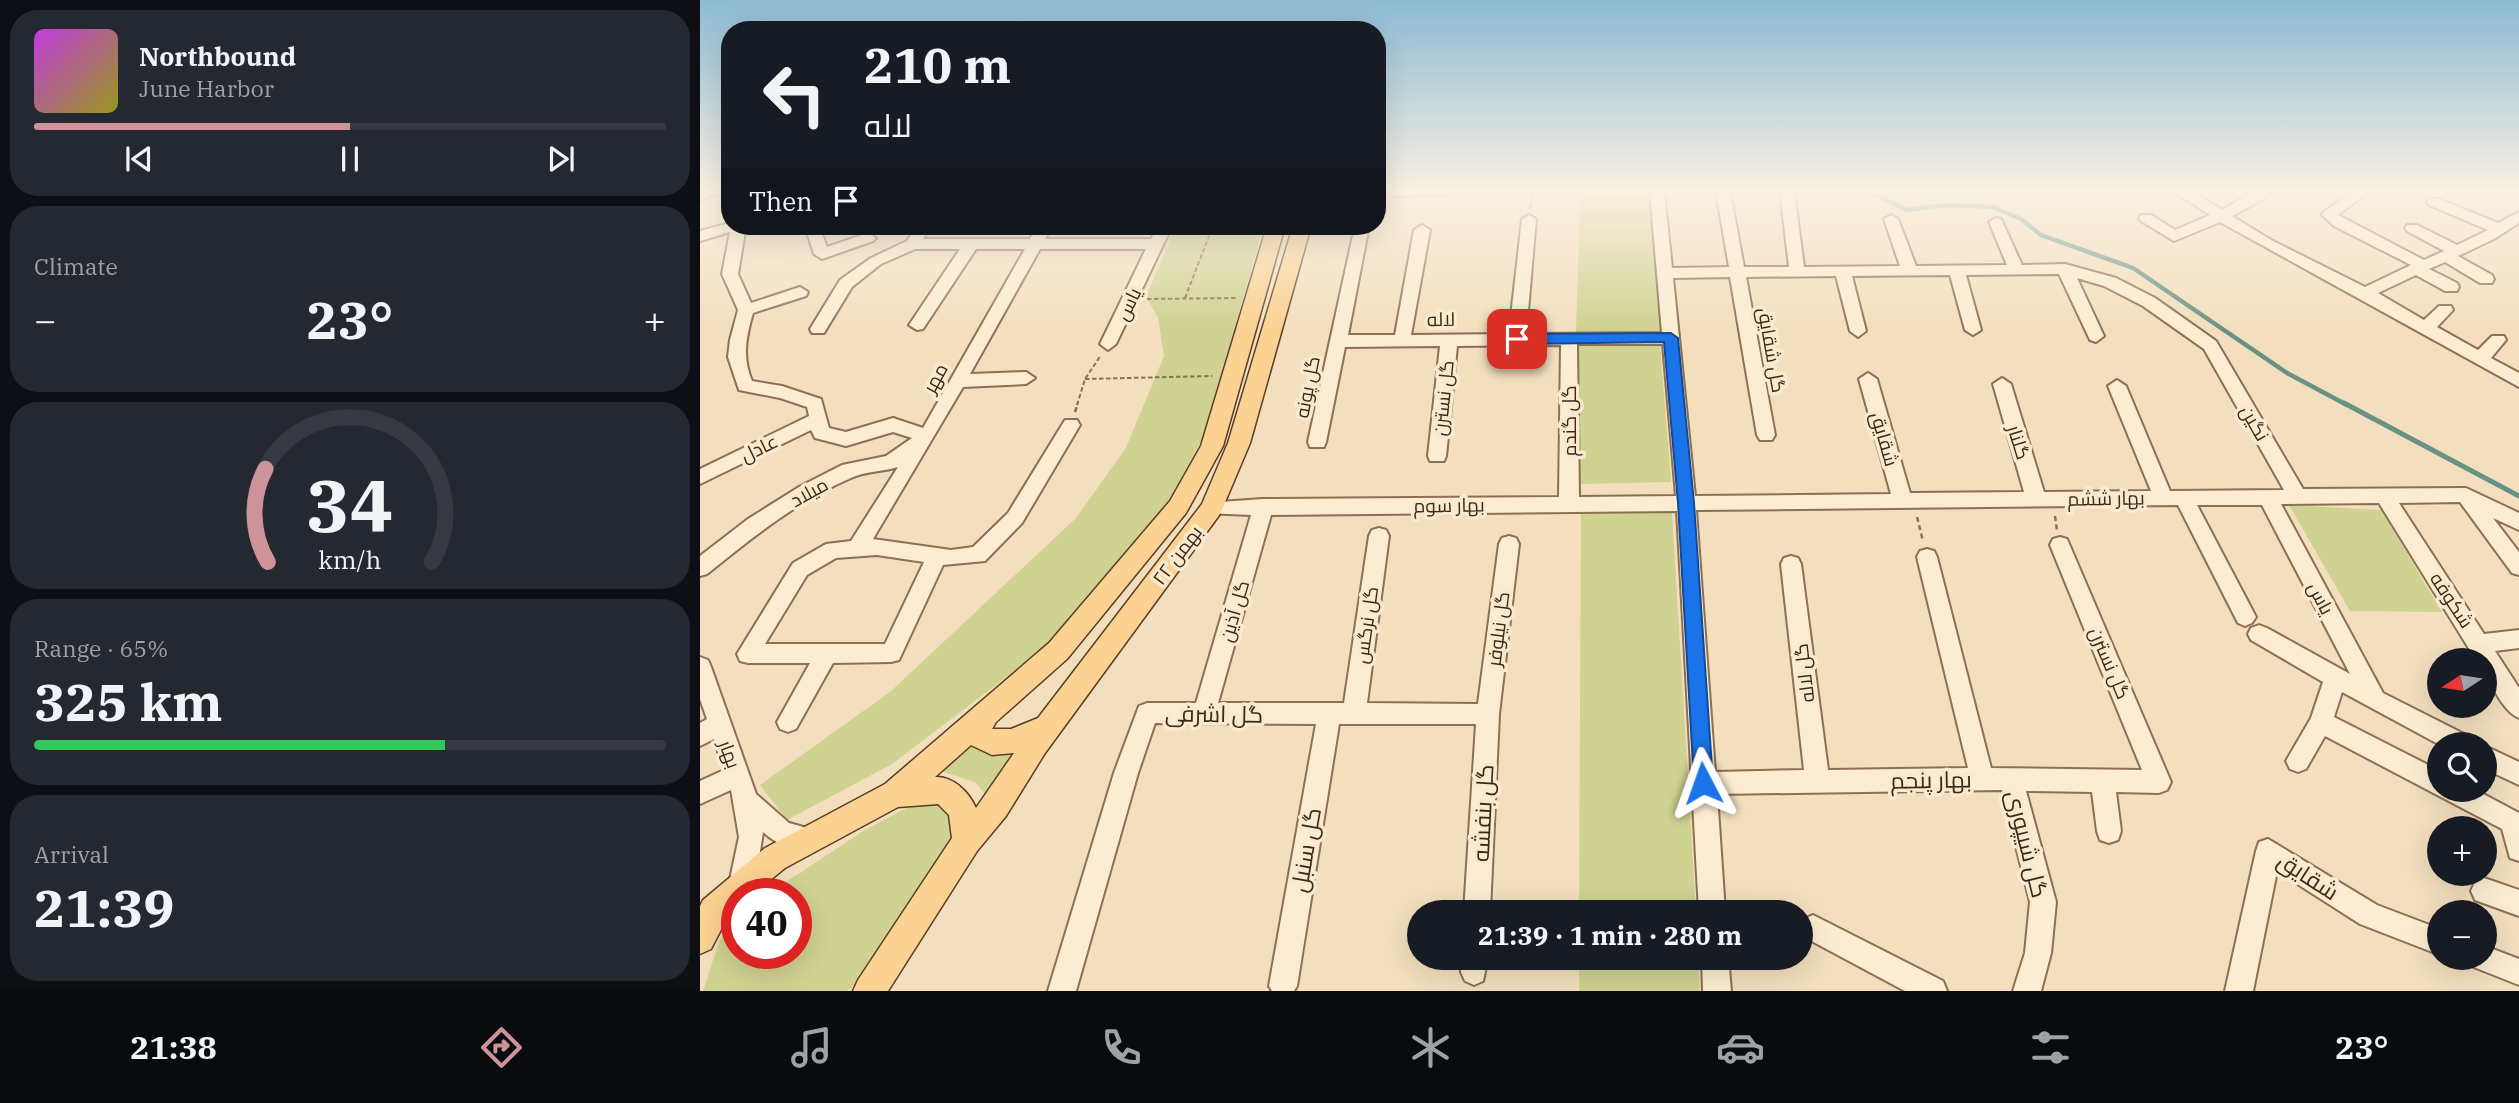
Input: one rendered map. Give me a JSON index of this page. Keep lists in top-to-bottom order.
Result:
{
  "streets": {
    "main road": ["۲۲ بهمن"],
    "street": [
      "یاس",
      "لاله",
      "گل شقایق",
      "مهر",
      "گل پونه",
      "گل نسترن",
      "گل گندم",
      "نگین",
      "شقایق",
      "گلنار",
      "عادل",
      "میلاد",
      "بهار ششم",
      "بهار سوم",
      "شکوفه",
      "گل آذین",
      "گل نرگس",
      "گل نیلوفر",
      "گل لاله",
      "گل اشرفی",
      "بهار",
      "بهار پنجم",
      "گل بنفشه",
      "گل شیپوری",
      "گل سنبل"
    ]
  },
  "crossings": [
    ["یاس", "بهار ششم"],
    ["لاله", "گل پونه"],
    ["لاله", "گل نسترن"],
    ["لاله", "گل گندم"],
    ["مهر", "میلاد"],
    ["گل نسترن", "بهار پنجم"],
    ["گل گندم", "بهار سوم"],
    ["نگین", "بهار ششم"],
    ["شقایق", "بهار ششم"],
    ["گلنار", "بهار ششم"],
    ["بهار ششم", "بهار سوم"],
    ["بهار ششم", "شکوفه"],
    ["بهار سوم", "۲۲ بهمن"],
    ["بهار سوم", "گل آذین"],
    ["گل آذین", "گل اشرفی"],
    ["گل نرگس", "گل اشرفی"],
    ["گل نرگس", "گل سنبل"],
    ["گل نیلوفر", "گل اشرفی"],
    ["گل نیلوفر", "گل بنفشه"],
    ["گل لاله", "بهار پنجم"],
    ["گل اشرفی", "گل بنفشه"],
    ["گل اشرفی", "گل سنبل"],
    ["بهار پنجم", "گل شیپوری"]
  ],
  "north": "left",
  "page": {
    "turn": ["210 m", "لاله"],
    "song": ["Northbound", "June Harbor"],
    "then": "Then",
    "tile": [
      "Climate",
      ["Range · 65%", "325 km"],
      ["Arrival", "21:39"]
    ],
    "heat": ["−", "23°", "+"],
    "map_buttons": ["+", "−"],
    "limit": "40",
    "trip": "21:39 · 1 min · 280 m",
    "tabs": ["21:38", "23°"],
    "gauge": ["34", "km/h"]
  }
}
